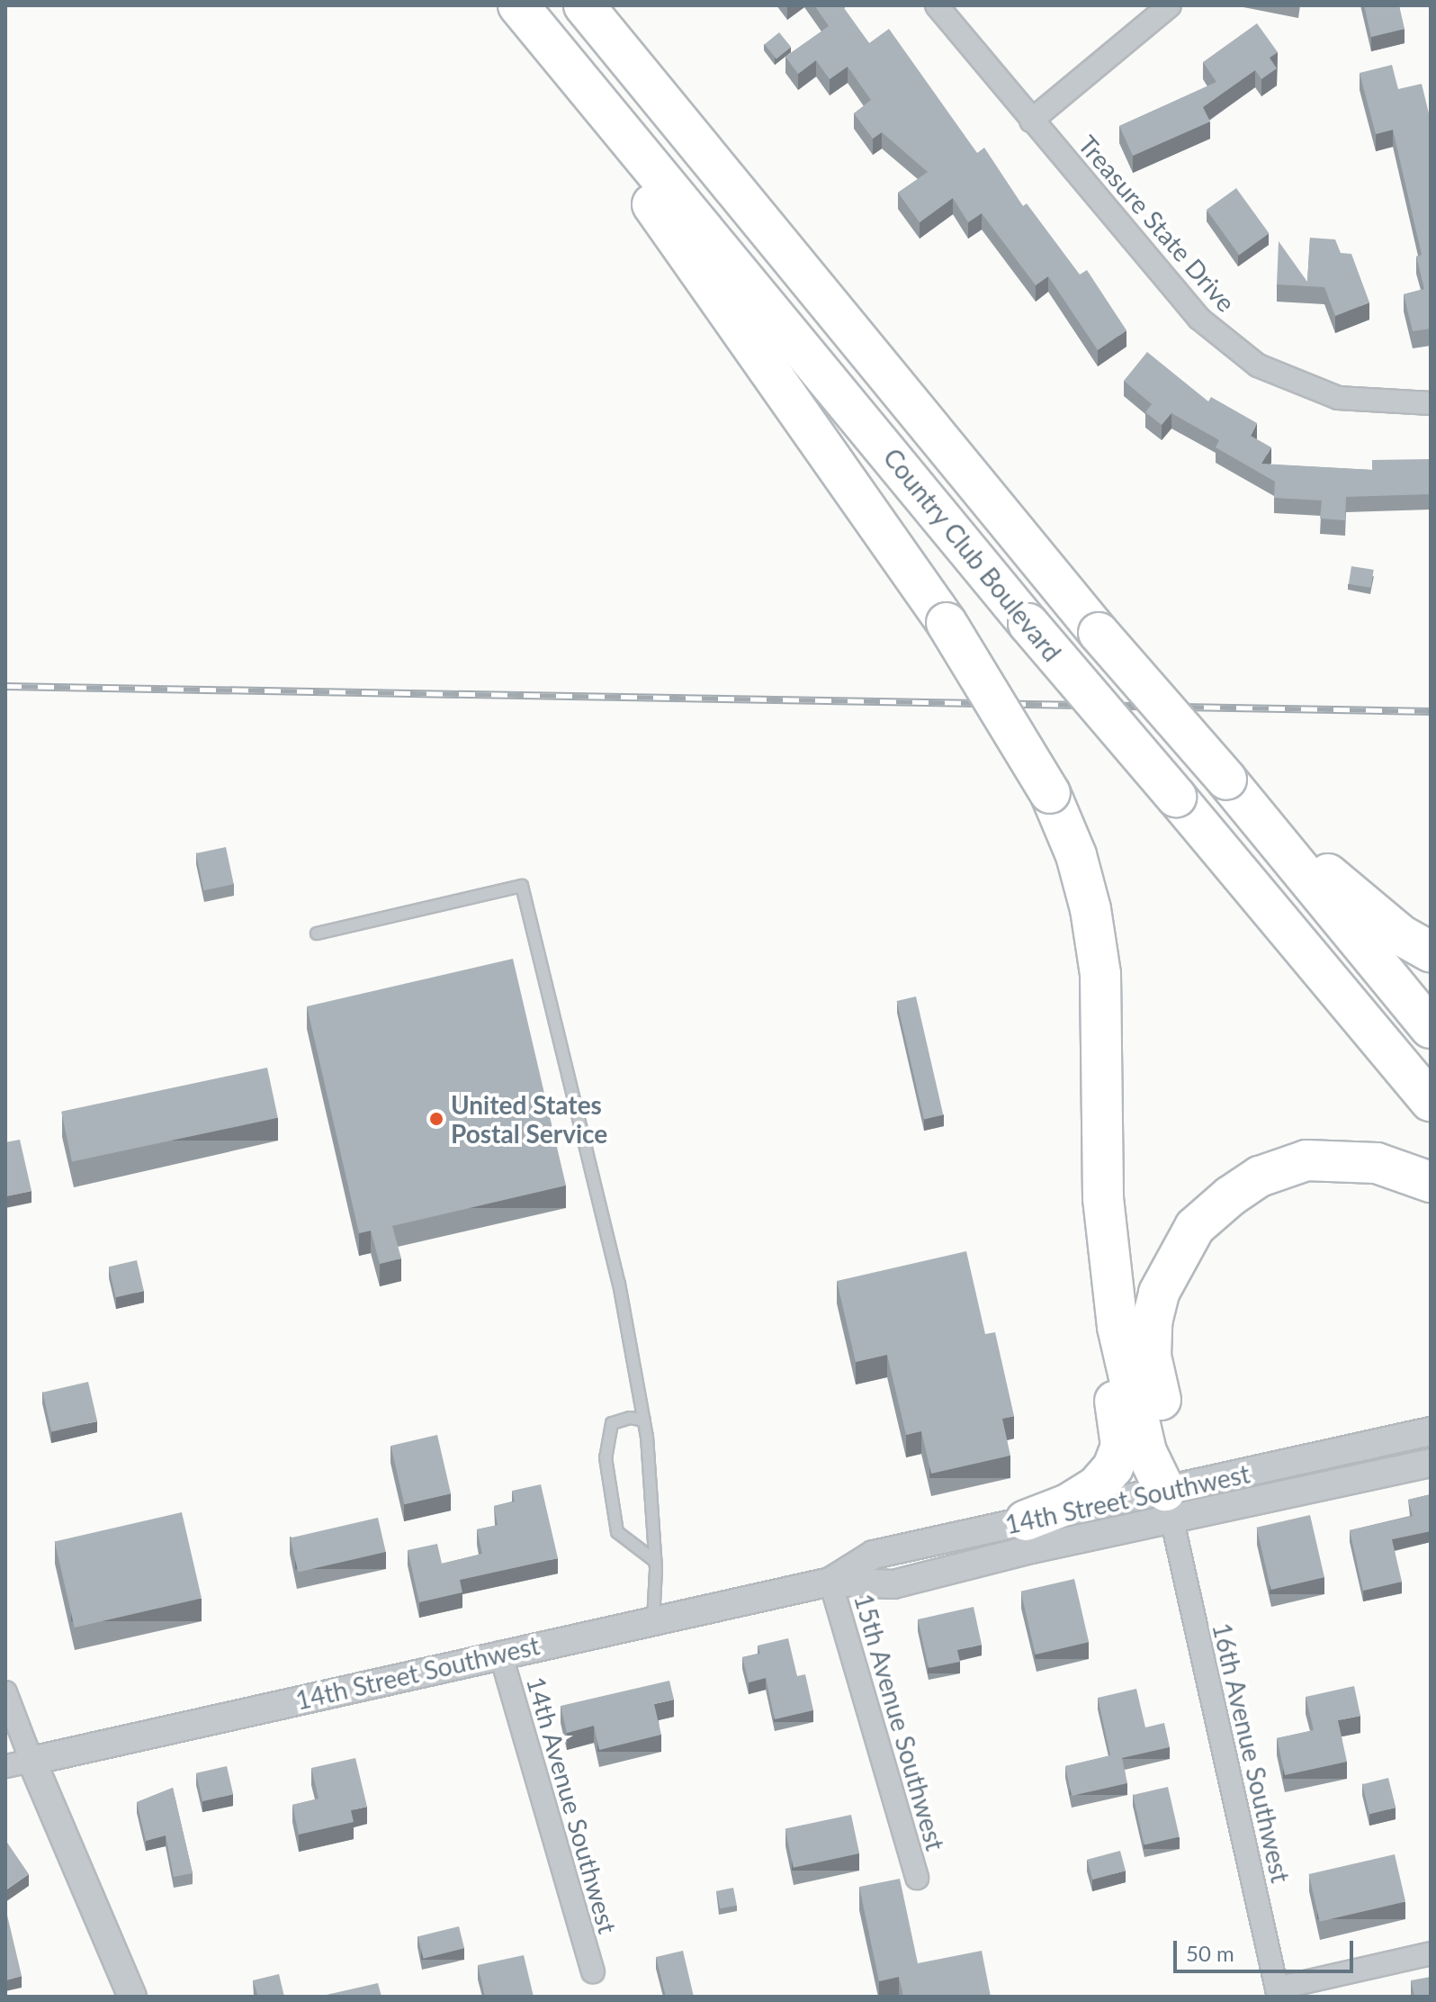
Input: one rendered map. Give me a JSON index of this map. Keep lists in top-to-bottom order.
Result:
{
  "streets": {
    "highway": ["Country Club Boulevard"],
    "street": [
      "Treasure State Drive",
      "14th Street Southwest",
      "15th Avenue Southwest",
      "16th Avenue Southwest",
      "14th Avenue Southwest"
    ]
  },
  "crossings": [
    ["14th Street Southwest", "15th Avenue Southwest"],
    ["14th Street Southwest", "16th Avenue Southwest"],
    ["14th Street Southwest", "14th Avenue Southwest"]
  ],
  "places": ["United States Postal Service"],
  "scale_bar": "50 m"
}
